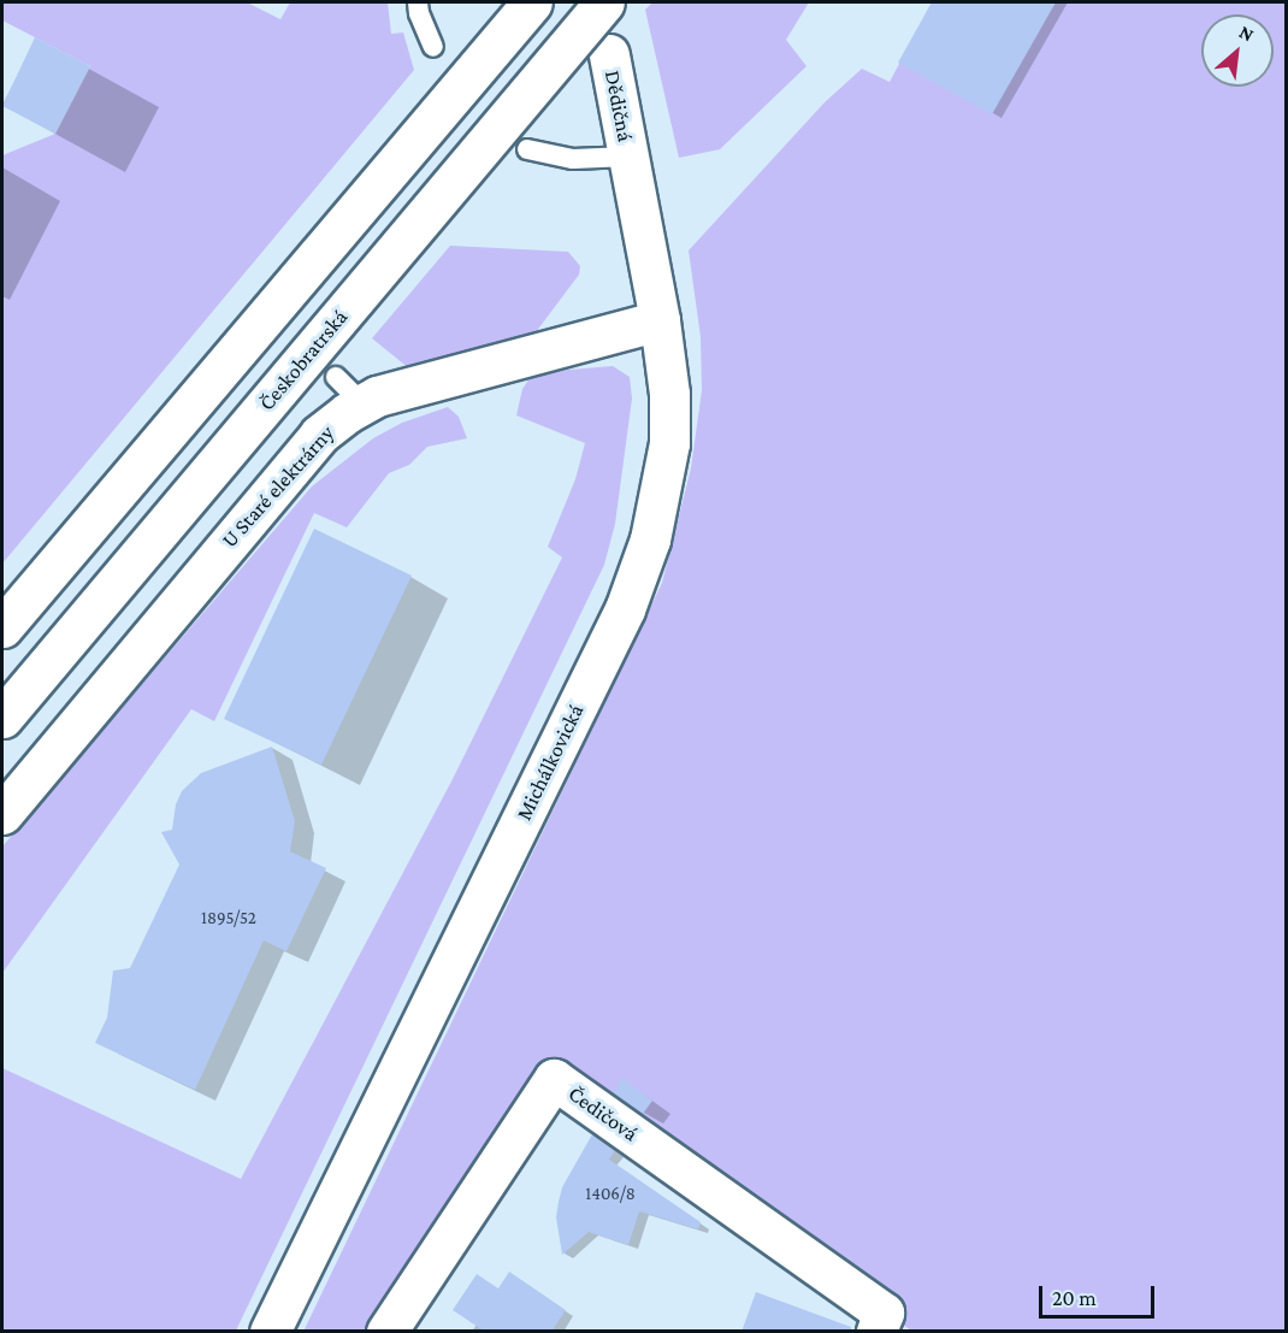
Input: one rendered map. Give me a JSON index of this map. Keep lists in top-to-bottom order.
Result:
{
  "streets": {
    "street": [
      "Dědičná",
      "Českobratrská",
      "U Staré elektrárny",
      "Michálkovická",
      "Čedičová"
    ]
  },
  "crossings": [
    ["Dědičná", "Michálkovická"],
    ["U Staré elektrárny", "Michálkovická"]
  ],
  "house_numbers": ["1895/52", "1406/8"],
  "scale_bar": "20 m",
  "north": "top right"
}
